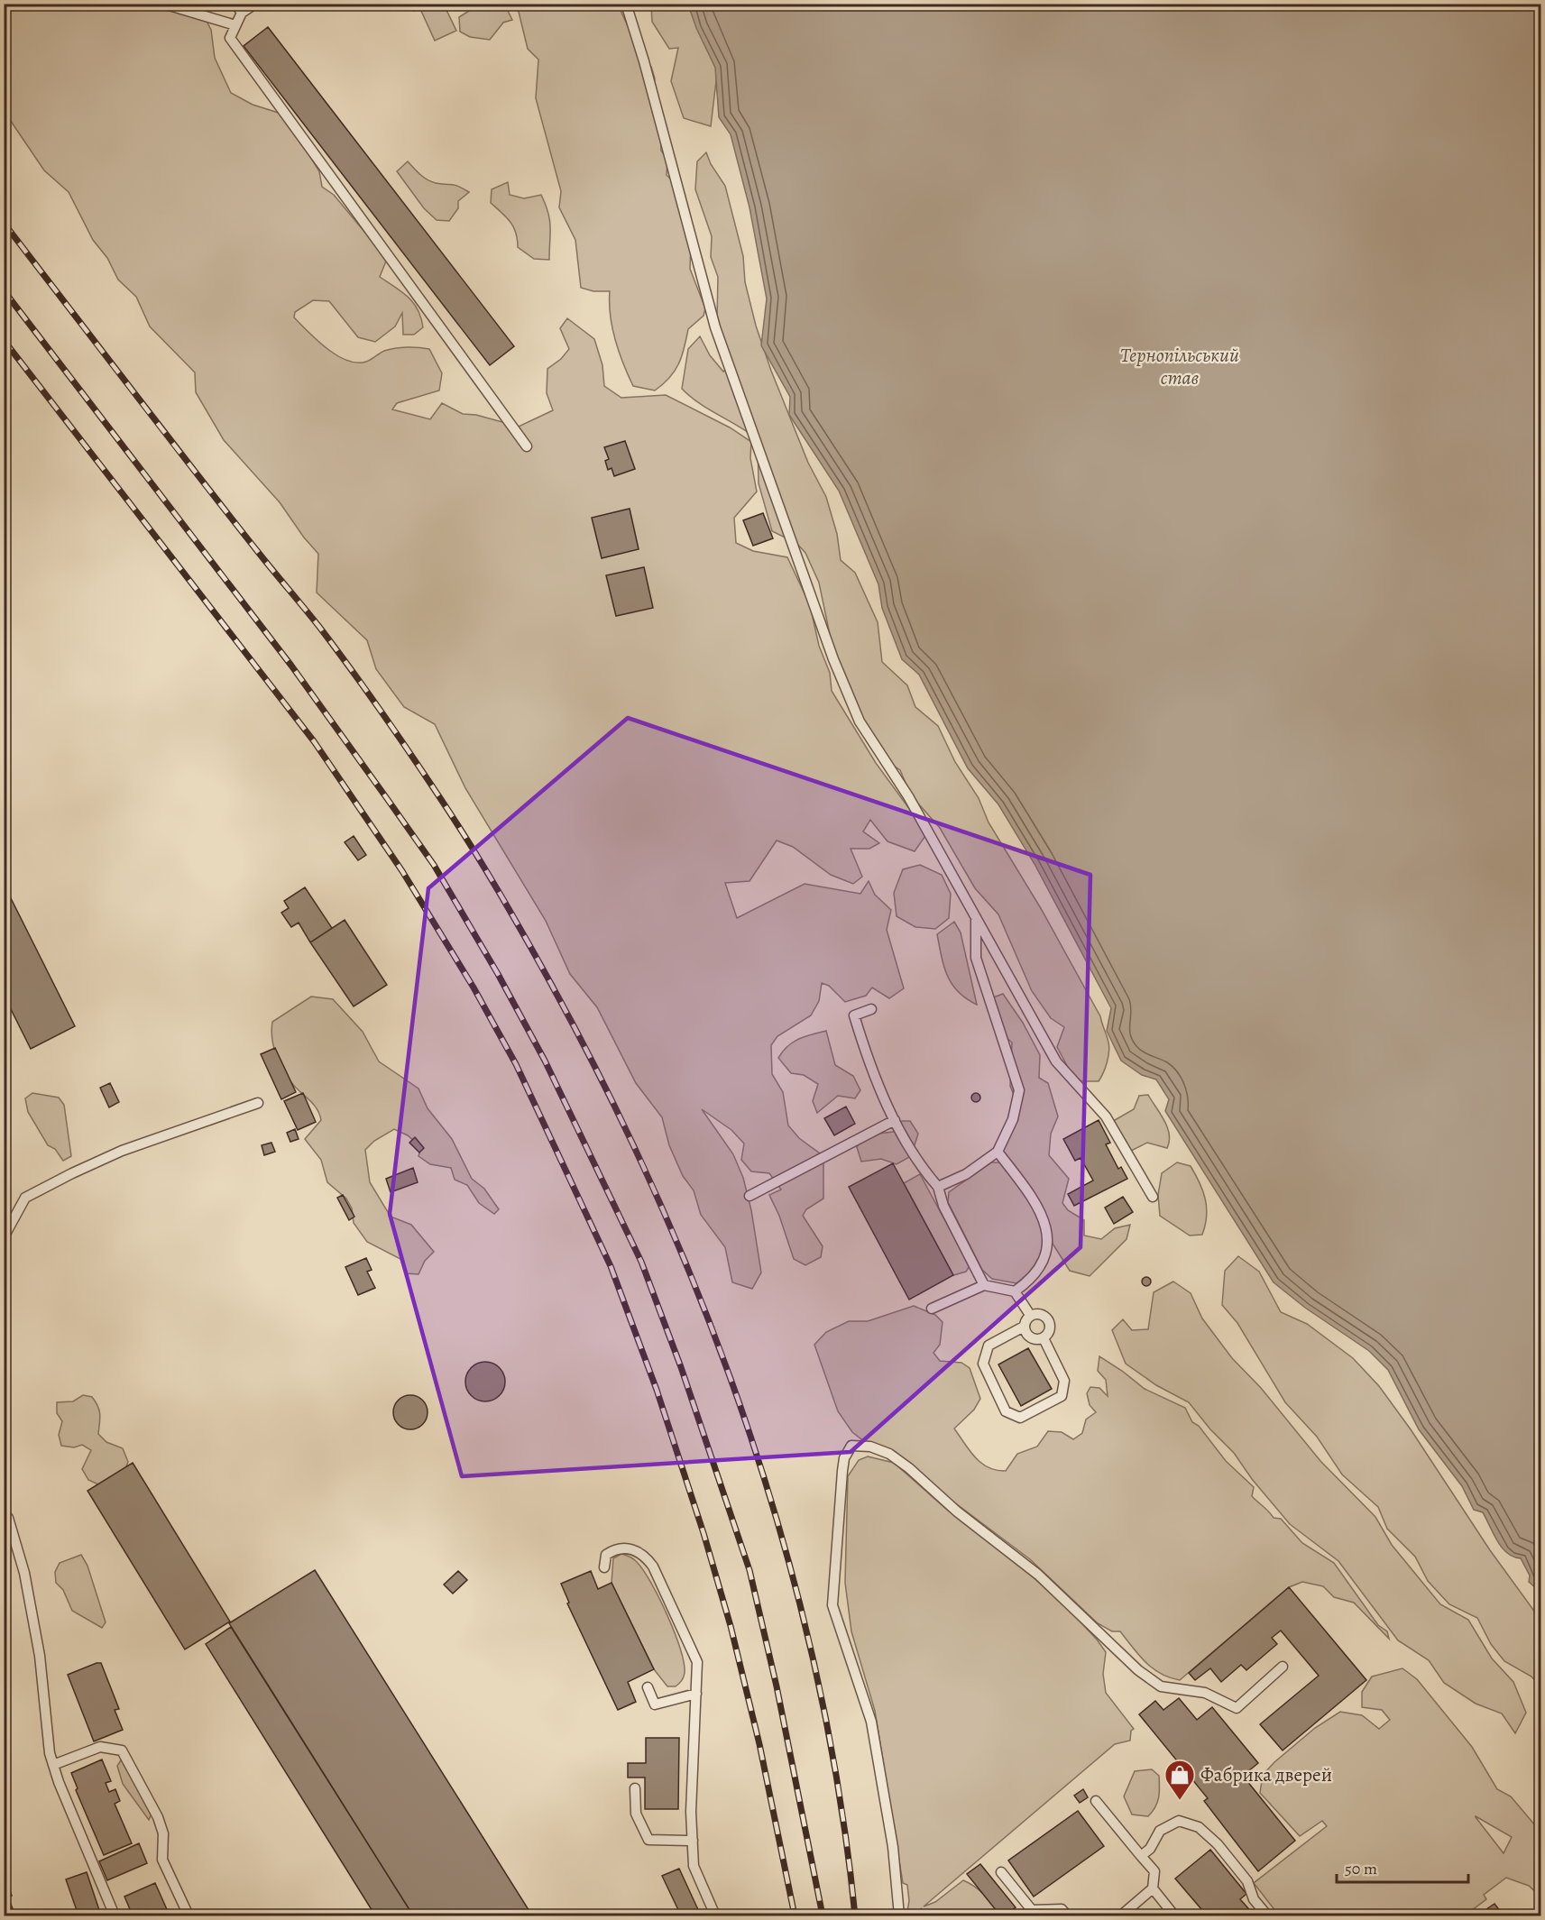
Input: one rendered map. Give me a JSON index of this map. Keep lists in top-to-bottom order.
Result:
{
  "water": ["Тернопільський став"],
  "places": {
    "shop": ["Фабрика дверей"]
  },
  "scale_bar": "50 m"
}
